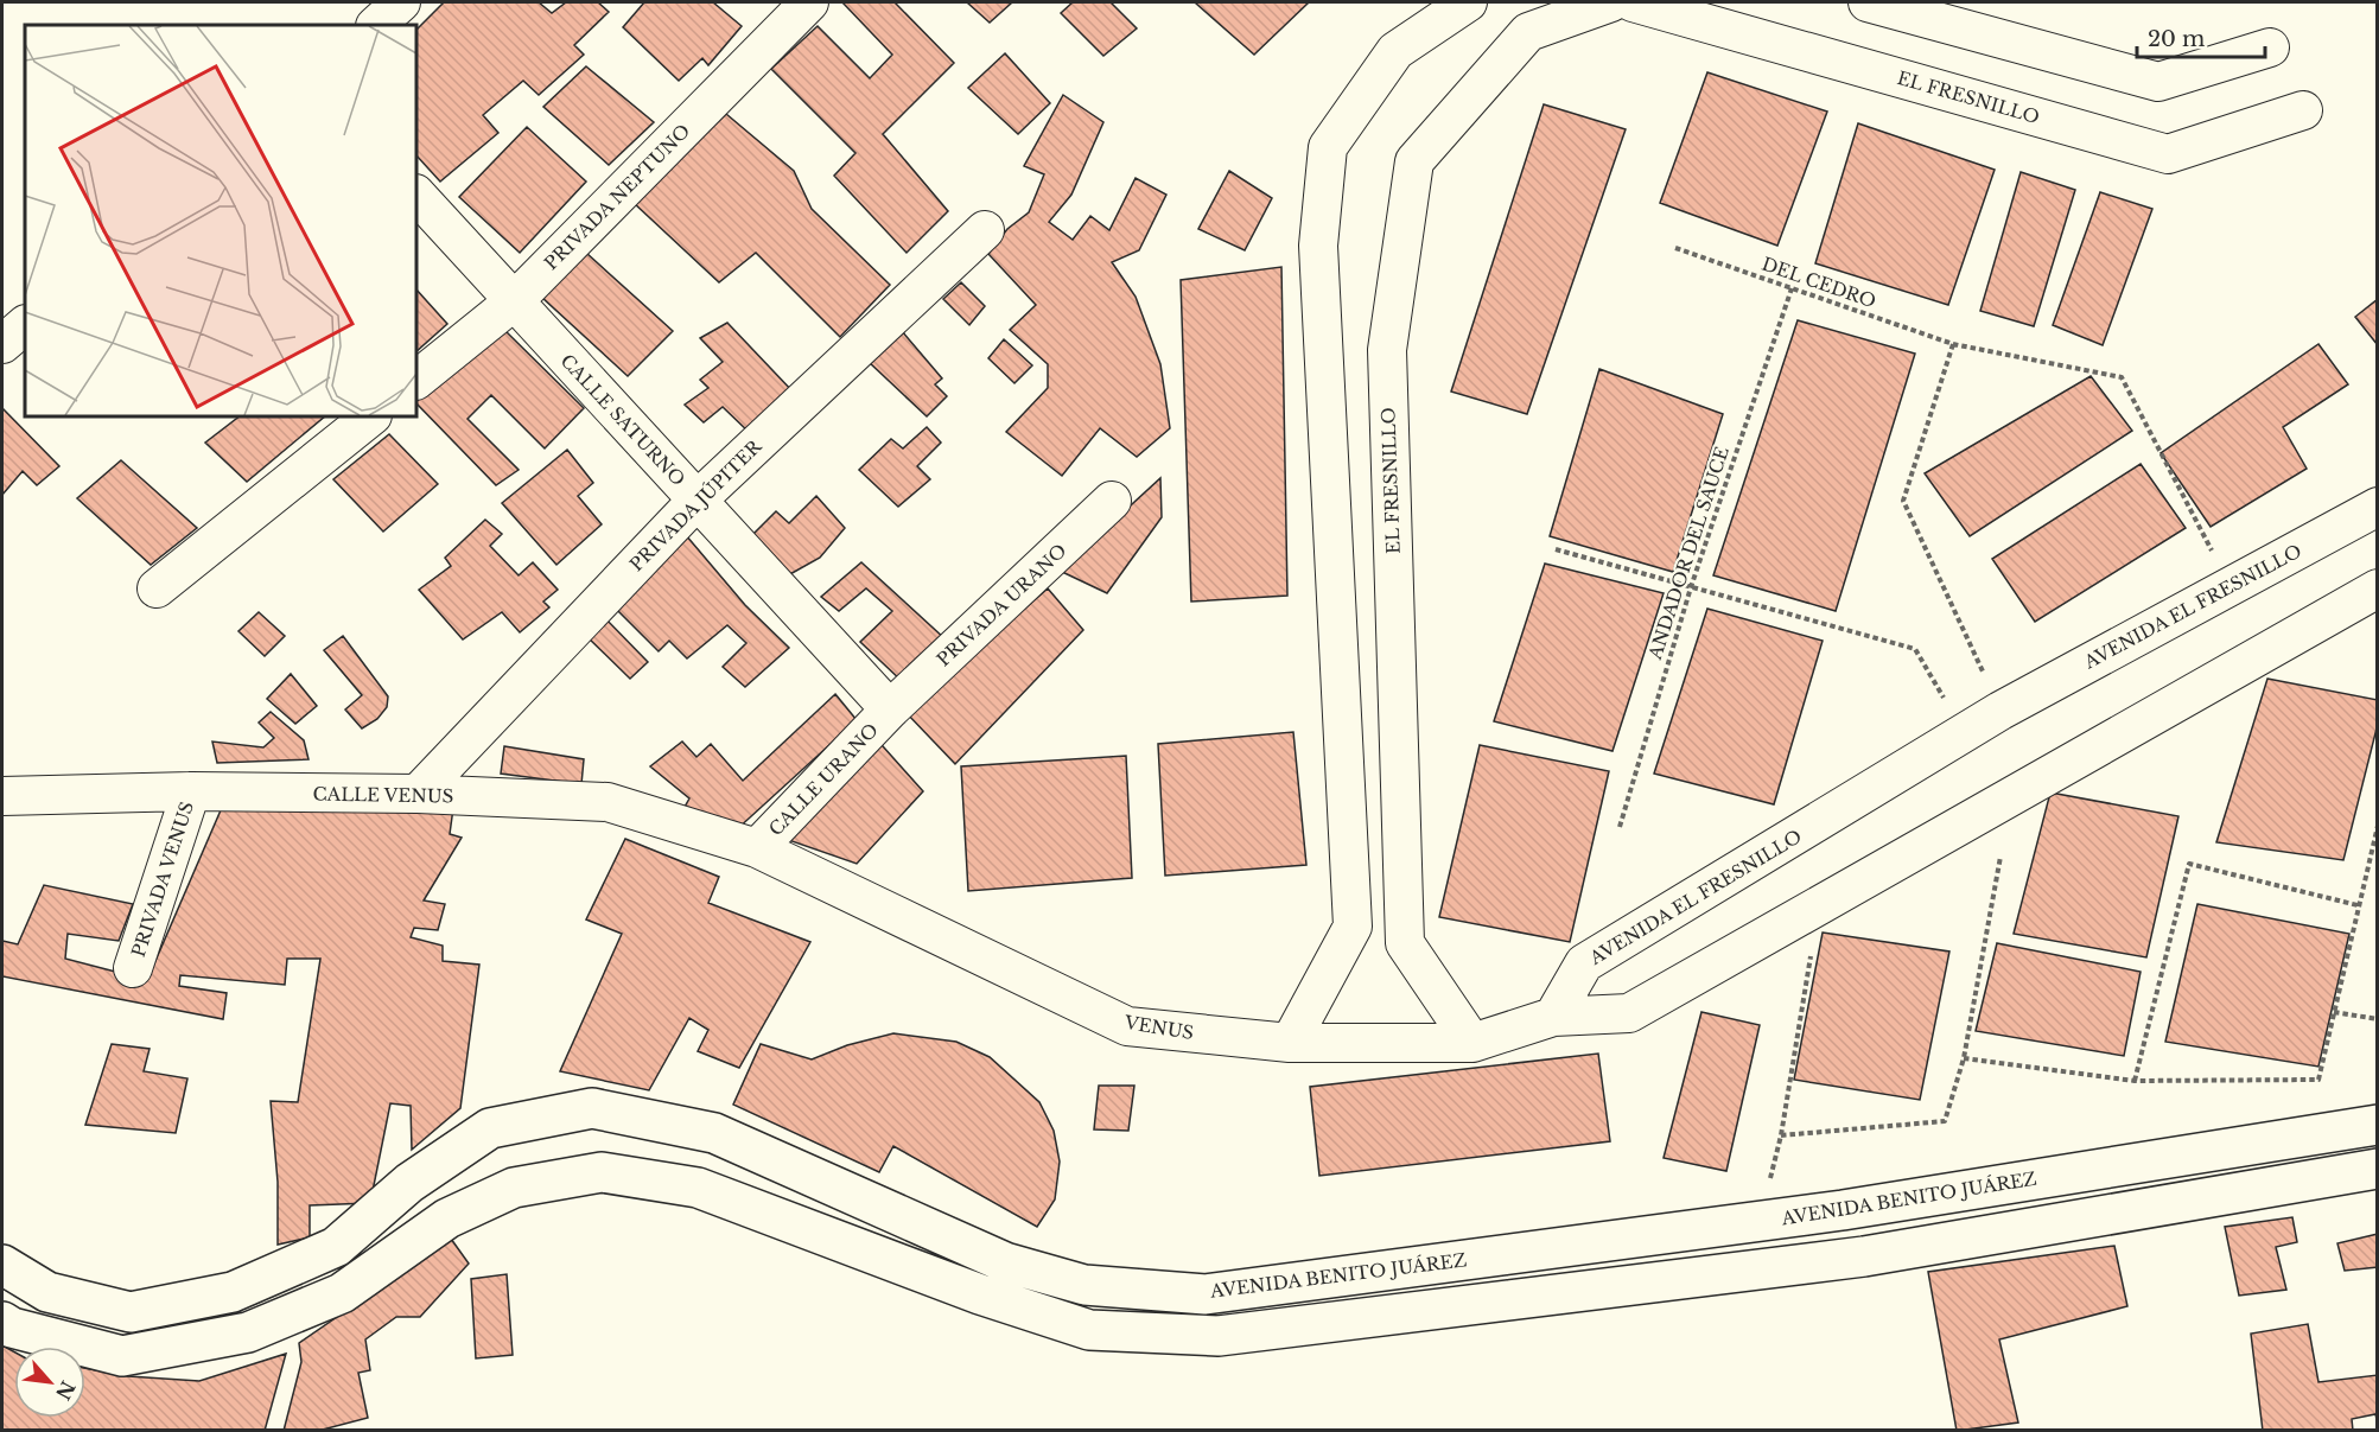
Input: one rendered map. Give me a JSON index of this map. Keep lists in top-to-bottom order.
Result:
{
  "streets": {
    "main road": ["AVENIDA BENITO JUÁREZ"],
    "street": [
      "EL FRESNILLO",
      "PRIVADA NEPTUNO",
      "CALLE SATURNO",
      "PRIVADA JÚPITER",
      "PRIVADA URANO",
      "AVENIDA EL FRESNILLO",
      "CALLE URANO",
      "CALLE VENUS",
      "PRIVADA VENUS",
      "VENUS"
    ],
    "path": ["DEL CEDRO", "ANDADOR DEL SAUCE"]
  },
  "crossings": [
    ["PRIVADA NEPTUNO", "CALLE SATURNO"],
    ["DEL CEDRO", "ANDADOR DEL SAUCE"],
    ["CALLE SATURNO", "PRIVADA JÚPITER"],
    ["CALLE SATURNO", "PRIVADA URANO"],
    ["CALLE SATURNO", "CALLE URANO"],
    ["PRIVADA JÚPITER", "CALLE VENUS"],
    ["PRIVADA URANO", "CALLE URANO"],
    ["AVENIDA EL FRESNILLO", "VENUS"],
    ["CALLE URANO", "CALLE VENUS"],
    ["CALLE URANO", "VENUS"],
    ["CALLE VENUS", "PRIVADA VENUS"],
    ["CALLE VENUS", "VENUS"]
  ],
  "scale_bar": "20 m",
  "north": "bottom right"
}
